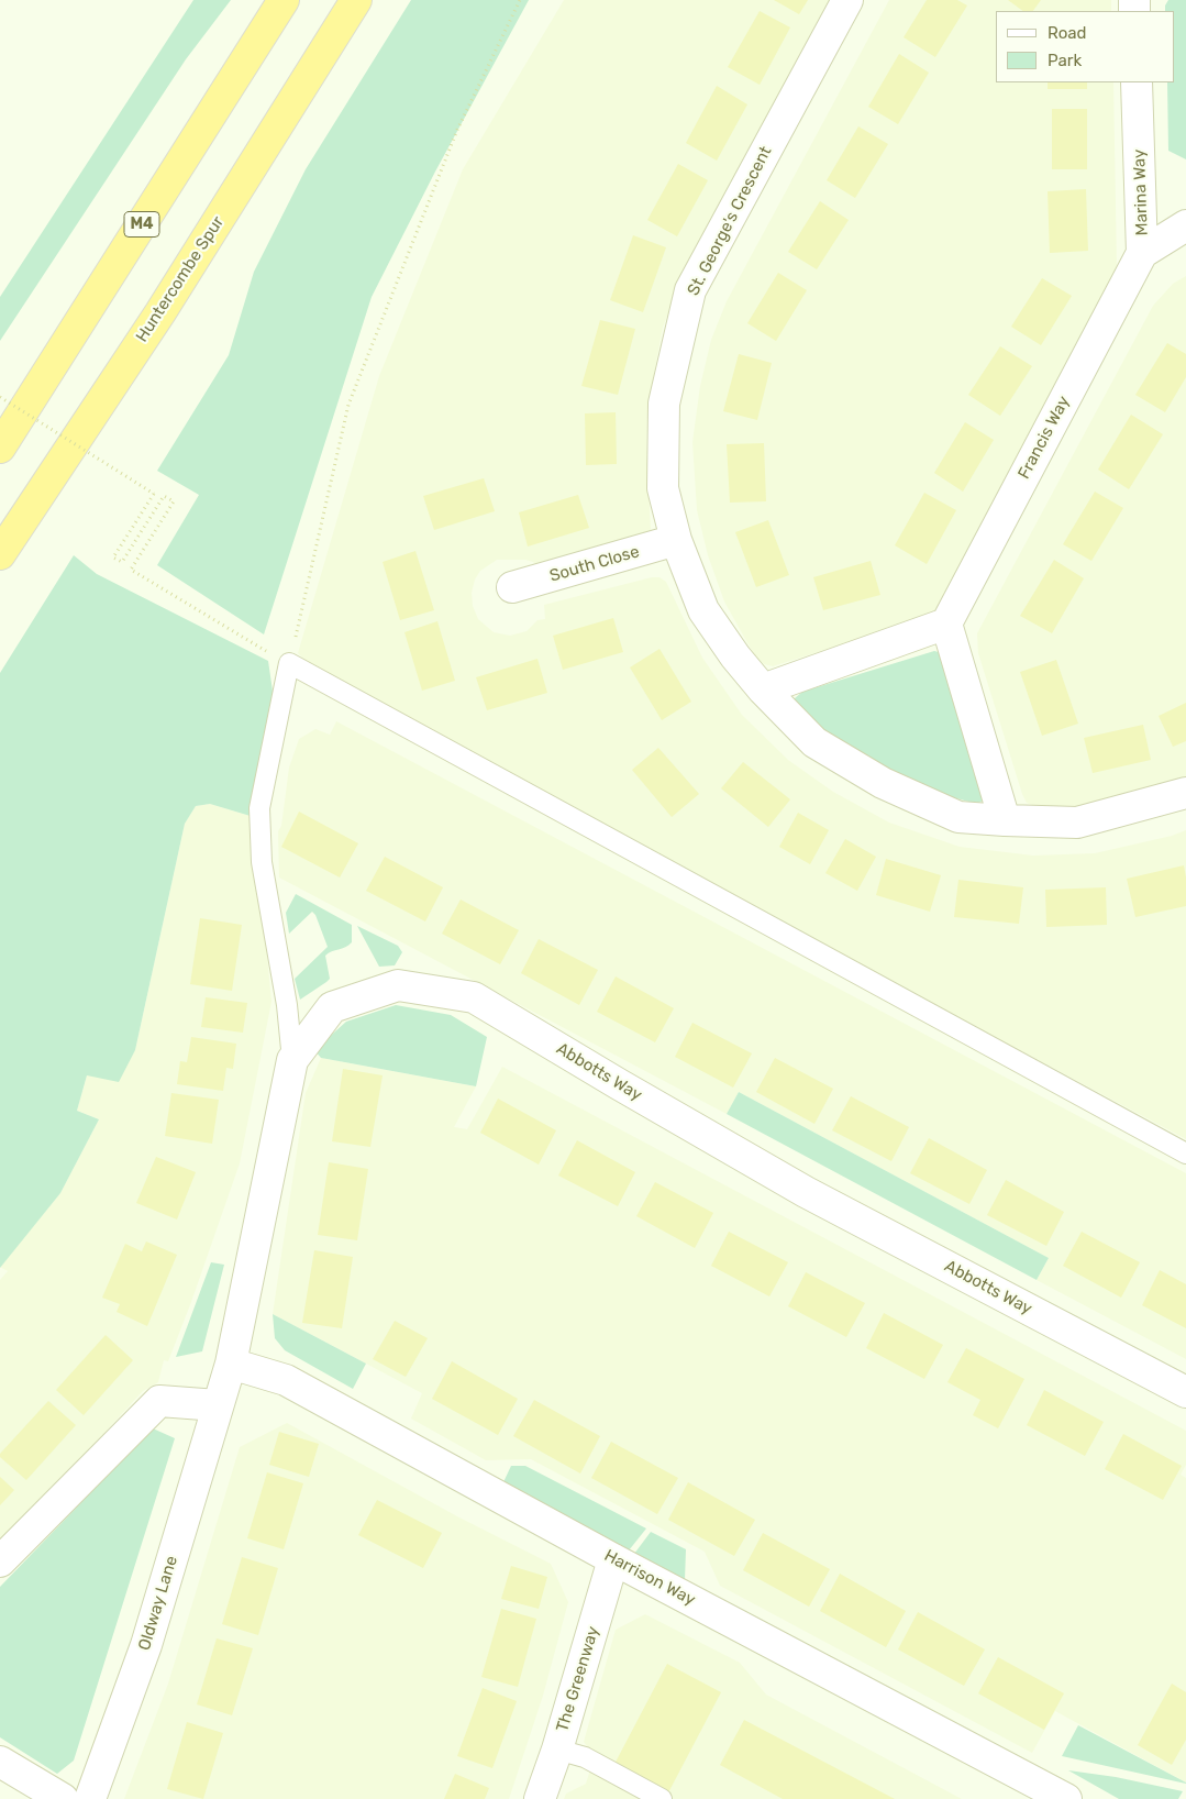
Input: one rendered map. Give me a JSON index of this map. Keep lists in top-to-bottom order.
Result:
{
  "streets": {
    "highway": ["M4", "Huntercombe Spur"],
    "street": [
      "Marina Way",
      "St. George's Crescent",
      "Francis Way",
      "South Close",
      "Abbotts Way",
      "Harrison Way",
      "Oldway Lane",
      "The Greenway"
    ]
  },
  "crossings": [
    ["Marina Way", "Francis Way"],
    ["St. George's Crescent", "South Close"],
    ["Abbotts Way", "Harrison Way"],
    ["Abbotts Way", "Oldway Lane"],
    ["Harrison Way", "Oldway Lane"],
    ["Harrison Way", "The Greenway"]
  ],
  "legend": ["Road", "Park"]
}
